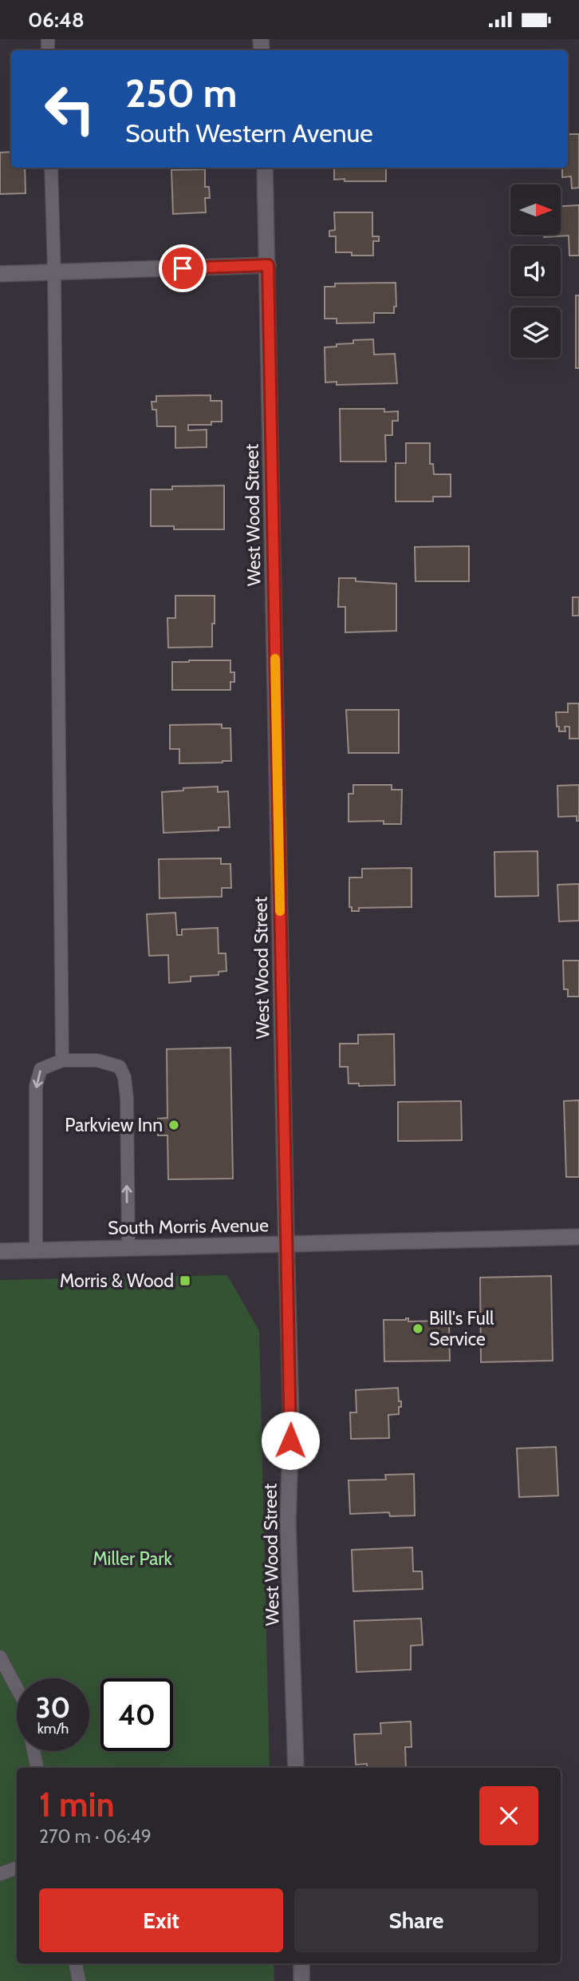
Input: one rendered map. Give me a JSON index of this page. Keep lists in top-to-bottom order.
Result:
{
  "streets": {
    "street": ["West Wood Street", "South Morris Avenue"]
  },
  "crossings": [
    ["West Wood Street", "South Morris Avenue"]
  ],
  "parks": ["Miller Park"],
  "places": {
    "other": ["Parkview Inn", "Bill's Full Service"],
    "transit": ["Morris & Wood"]
  },
  "north": "right",
  "page": {
    "status": "06:48",
    "turn": ["250 m", "South Western Avenue"],
    "speed": "30 km/h",
    "limit": "40",
    "heading": ["1 min", "270 m · 06:49"],
    "buttons": ["Exit", "Share"]
  }
}
